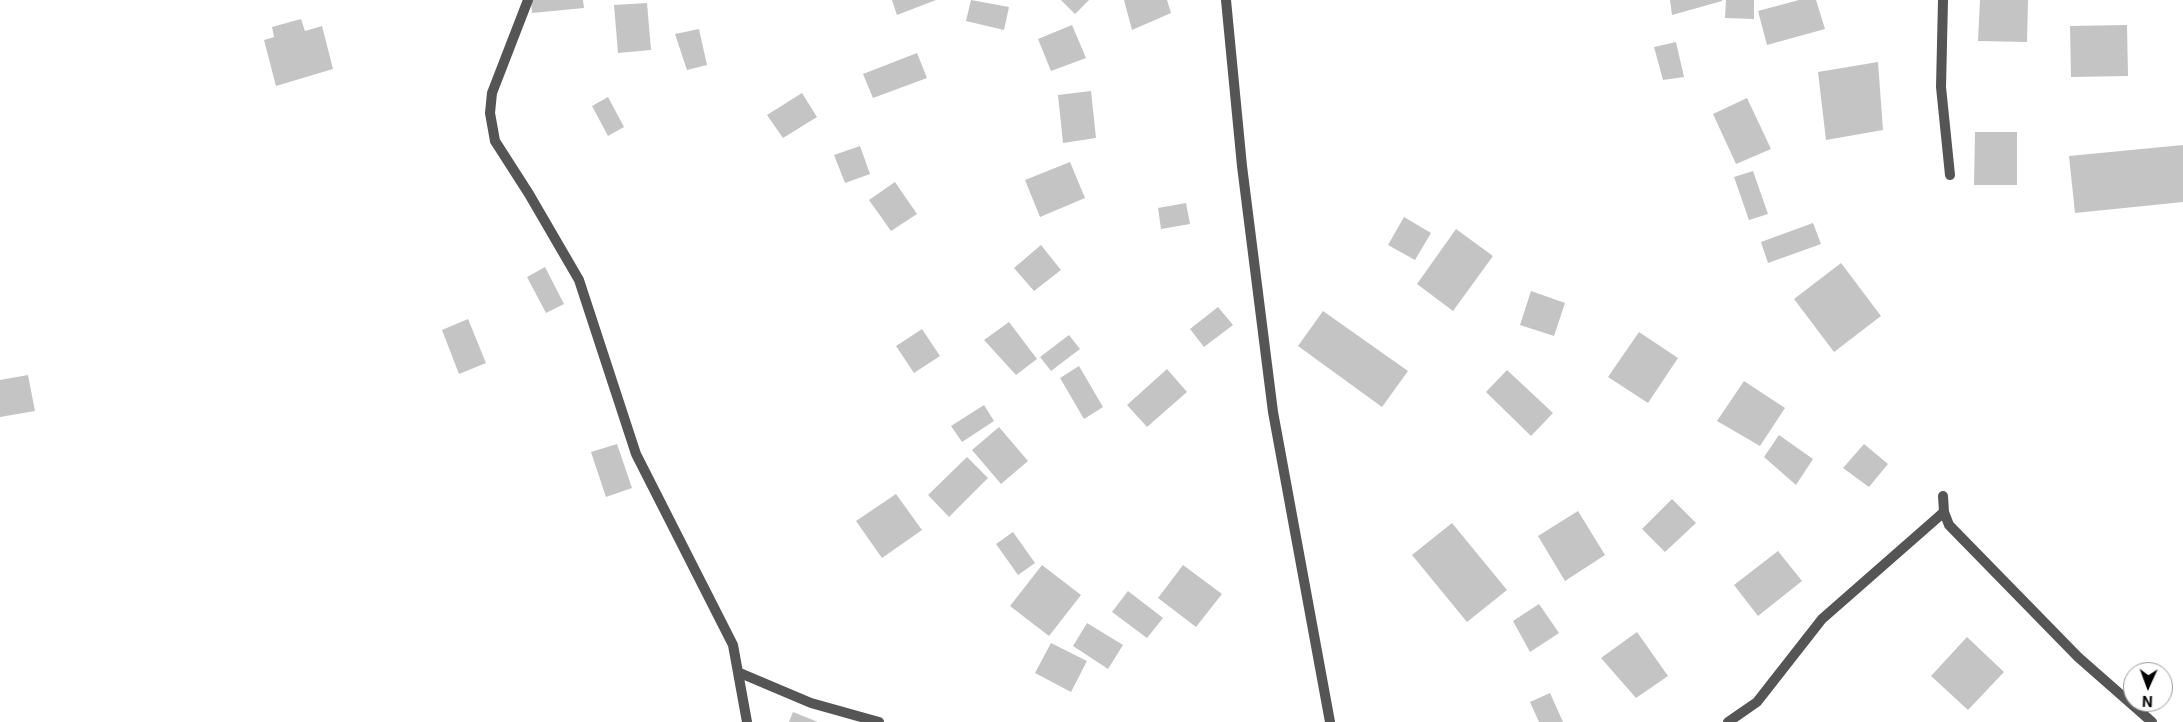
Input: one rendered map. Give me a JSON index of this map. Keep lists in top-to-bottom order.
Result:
{
  "north": "bottom"
}
